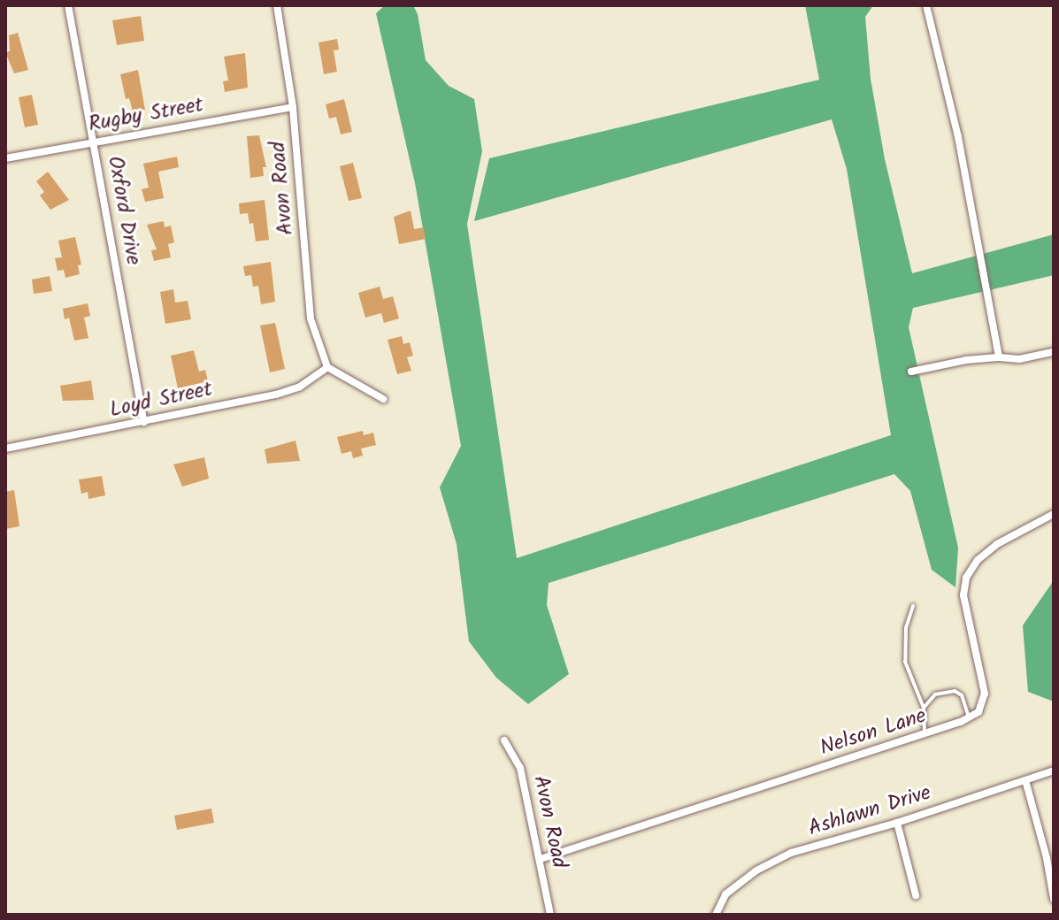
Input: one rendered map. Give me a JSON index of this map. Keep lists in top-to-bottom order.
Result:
{
  "streets": {
    "street": [
      "Rugby Street",
      "Avon Road",
      "Oxford Drive",
      "Loyd Street",
      "Nelson Lane",
      "Ashlawn Drive"
    ]
  },
  "crossings": [
    ["Rugby Street", "Avon Road"],
    ["Rugby Street", "Oxford Drive"],
    ["Avon Road", "Loyd Street"],
    ["Avon Road", "Nelson Lane"],
    ["Oxford Drive", "Loyd Street"]
  ]
}
